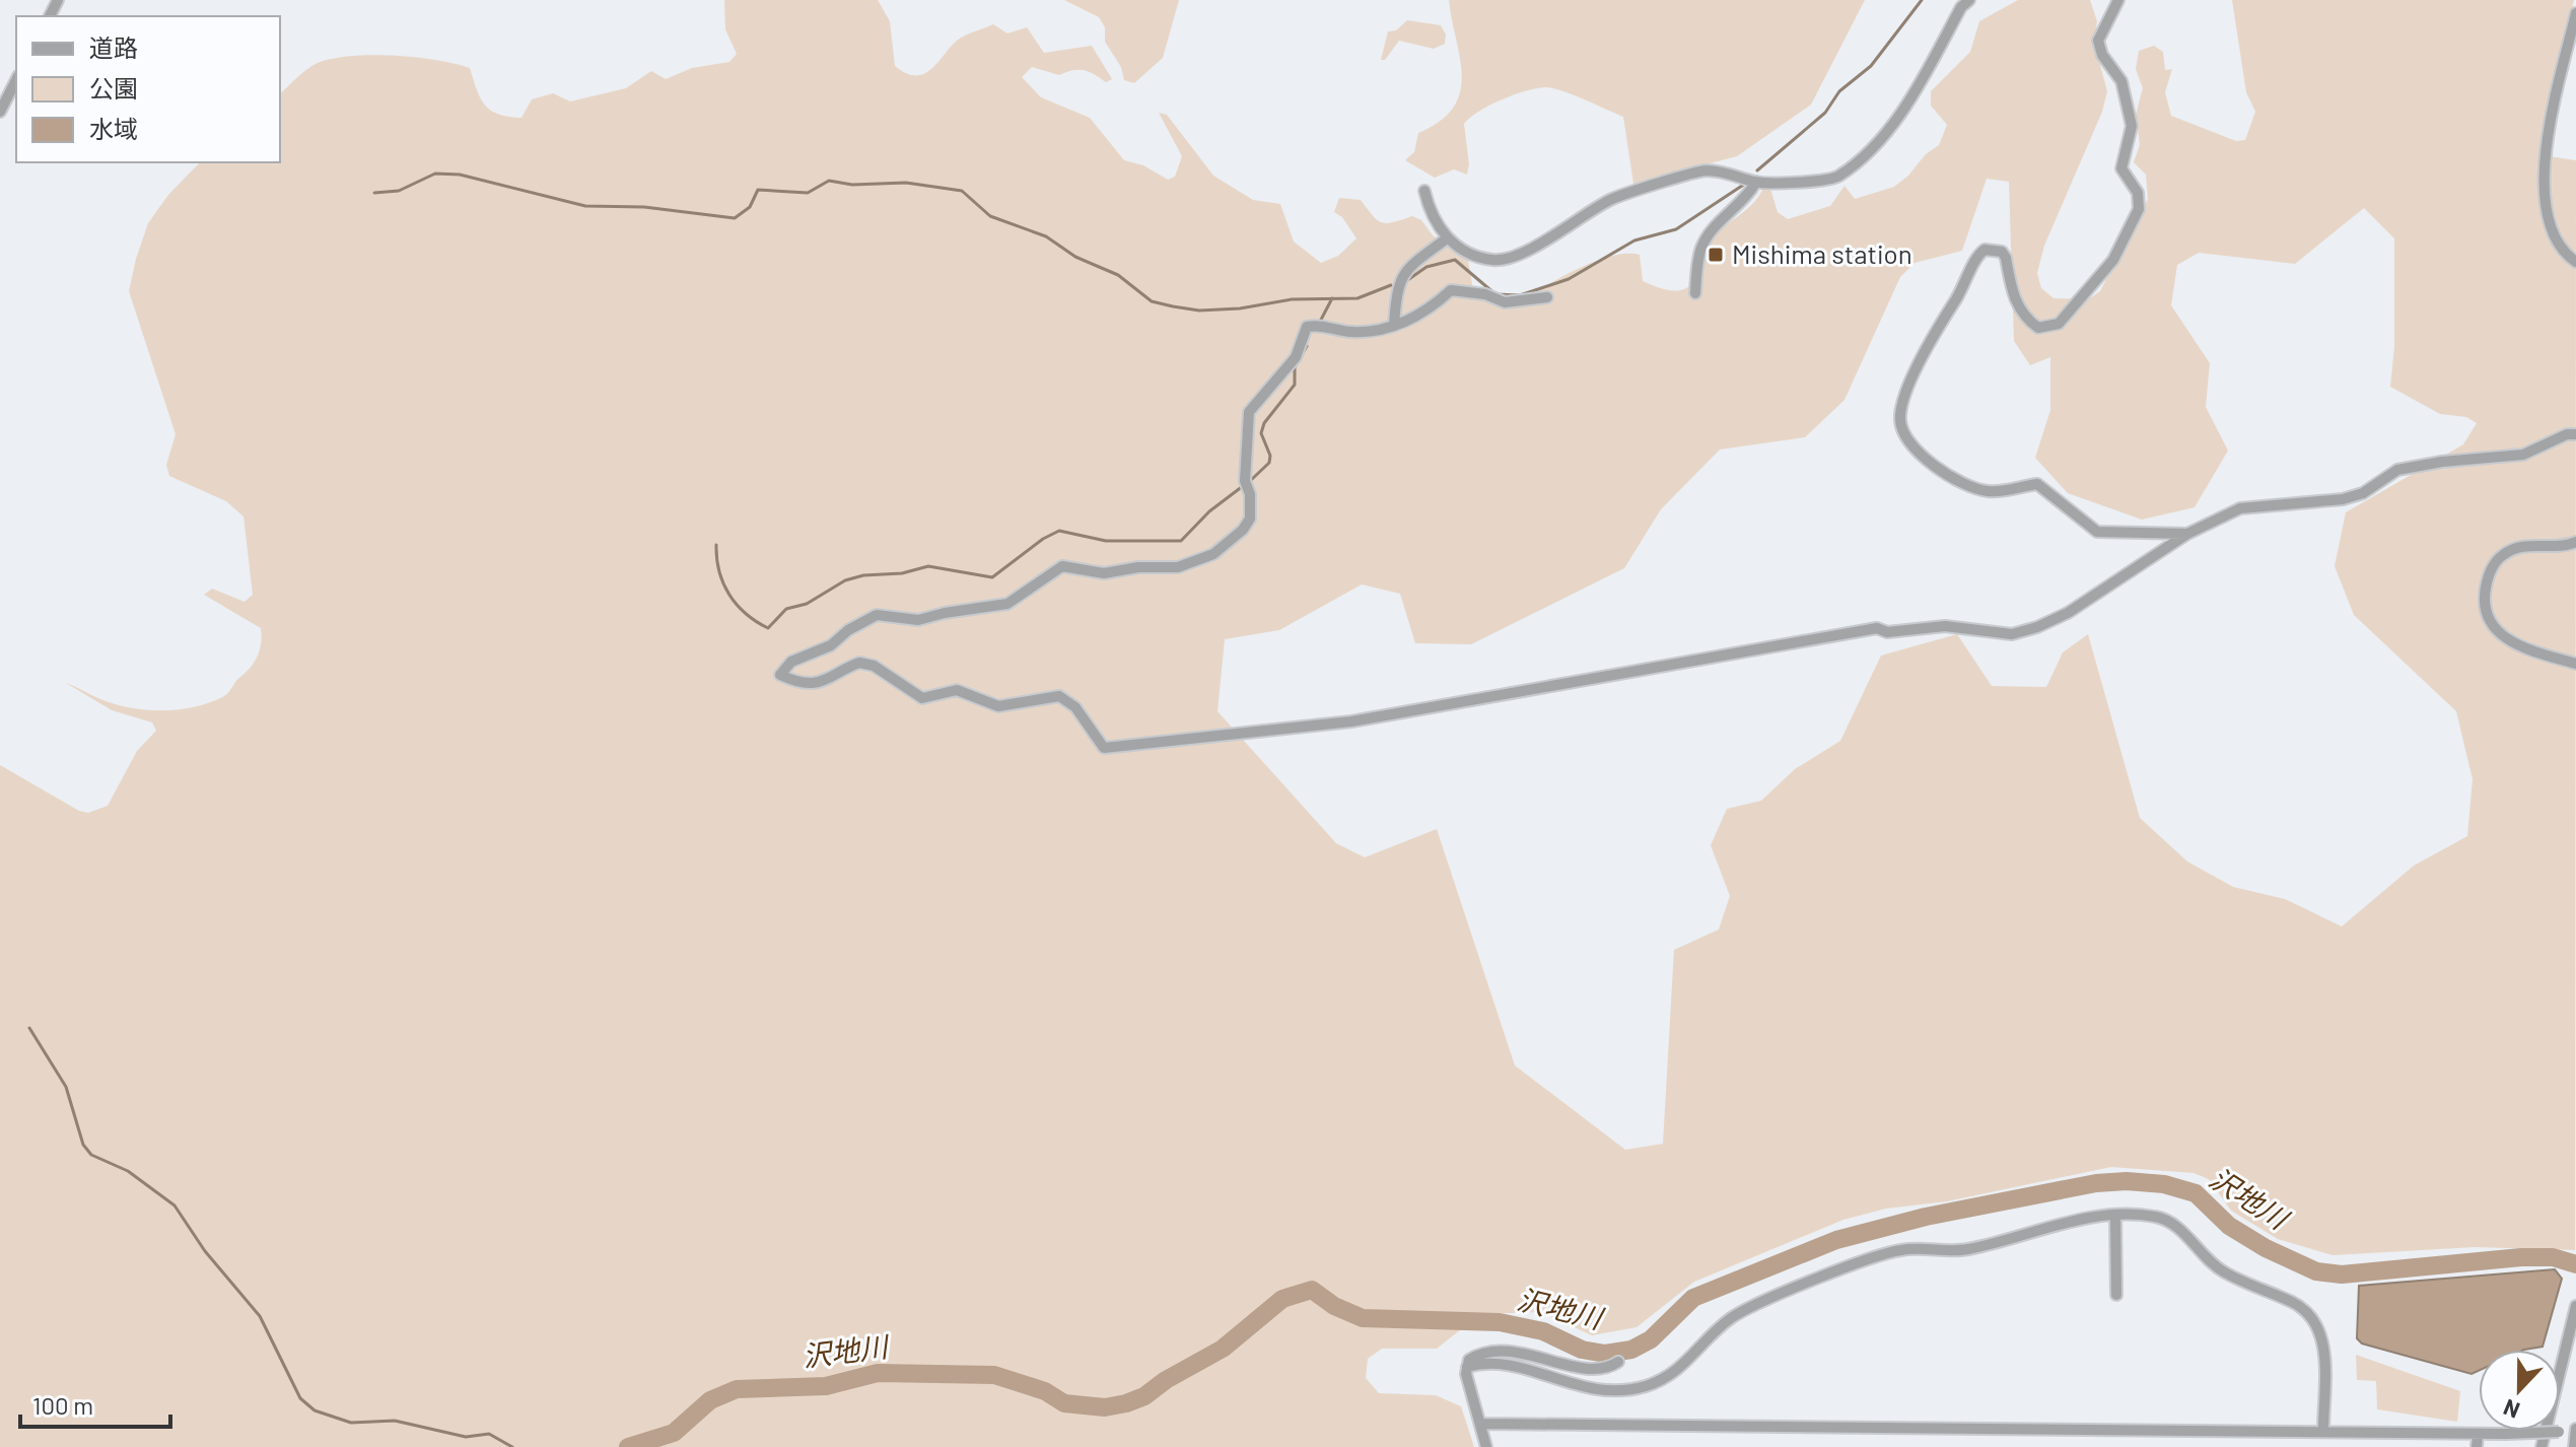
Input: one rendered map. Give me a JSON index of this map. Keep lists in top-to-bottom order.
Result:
{
  "water": ["沢地川"],
  "places": {
    "transit": ["Mishima station"]
  },
  "legend": ["道路", "公園", "水域"],
  "scale_bar": "100 m",
  "north": "bottom"
}
